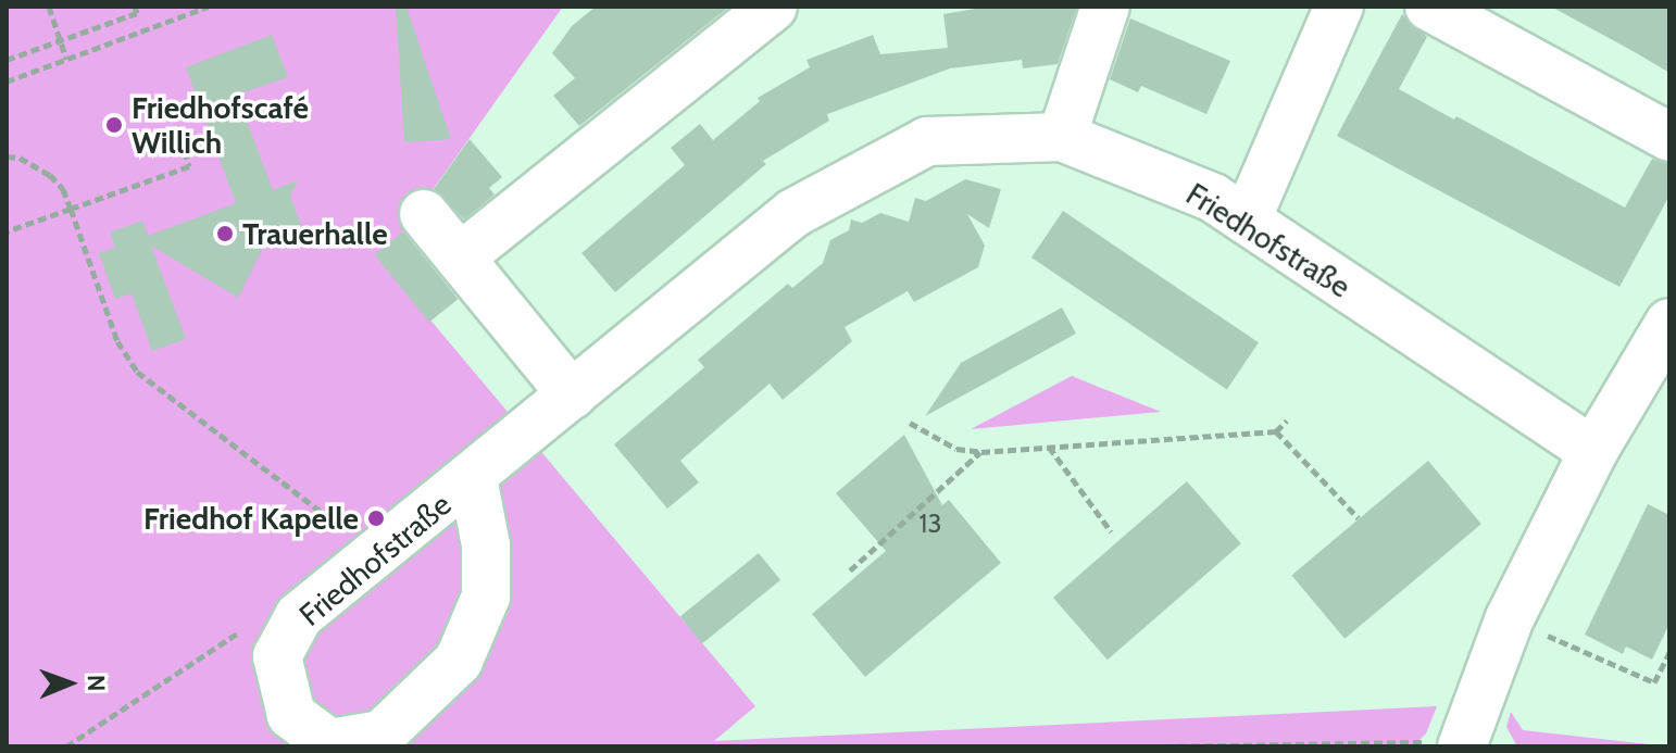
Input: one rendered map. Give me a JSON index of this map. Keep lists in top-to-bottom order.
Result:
{
  "streets": {
    "street": ["Friedhofstraße"]
  },
  "places": ["Friedhofscafé Willich", "Trauerhalle", "Friedhof Kapelle"],
  "house_numbers": ["13"],
  "north": "right"
}
